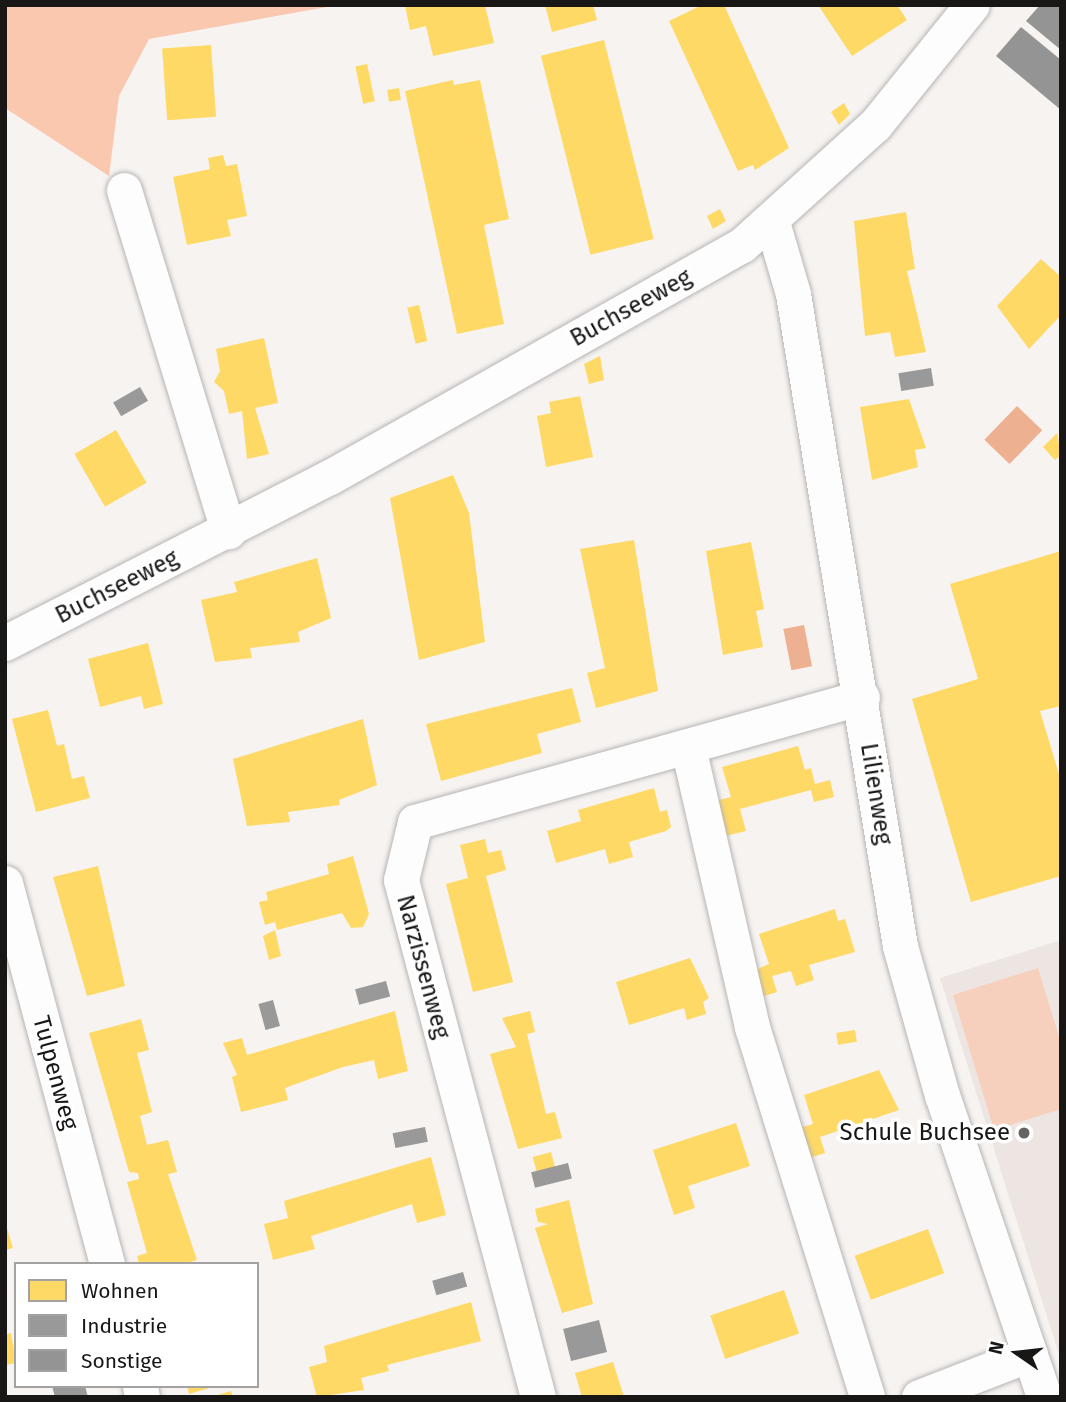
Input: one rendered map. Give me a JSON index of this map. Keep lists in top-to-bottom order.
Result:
{
  "streets": {
    "street": [
      "Buchseeweg",
      "Lilienweg",
      "Narzissenweg",
      "Tulpenweg"
    ]
  },
  "crossings": [
    ["Buchseeweg", "Lilienweg"],
    ["Lilienweg", "Narzissenweg"]
  ],
  "places": ["Schule Buchsee"],
  "legend": ["Wohnen", "Industrie", "Sonstige"],
  "north": "left"
}
